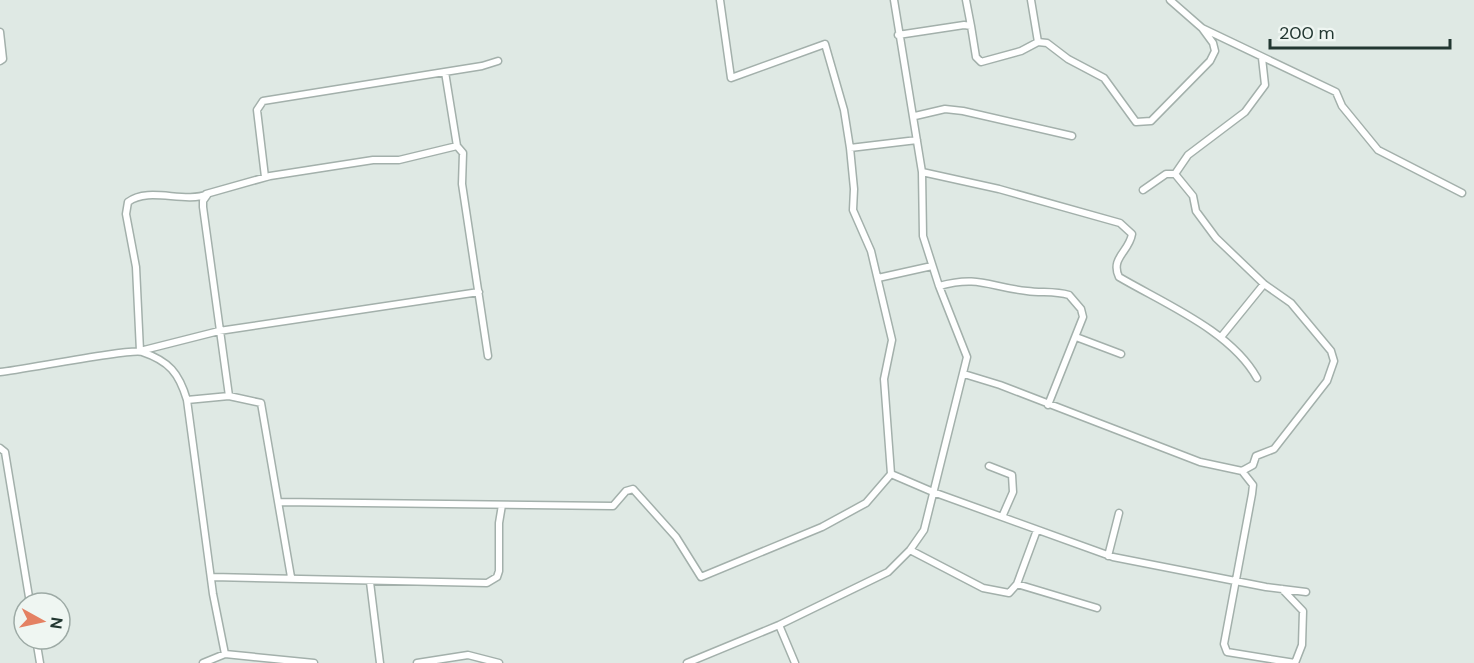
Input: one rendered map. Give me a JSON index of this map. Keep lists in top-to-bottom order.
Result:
{
  "scale_bar": "200 m",
  "north": "right"
}
